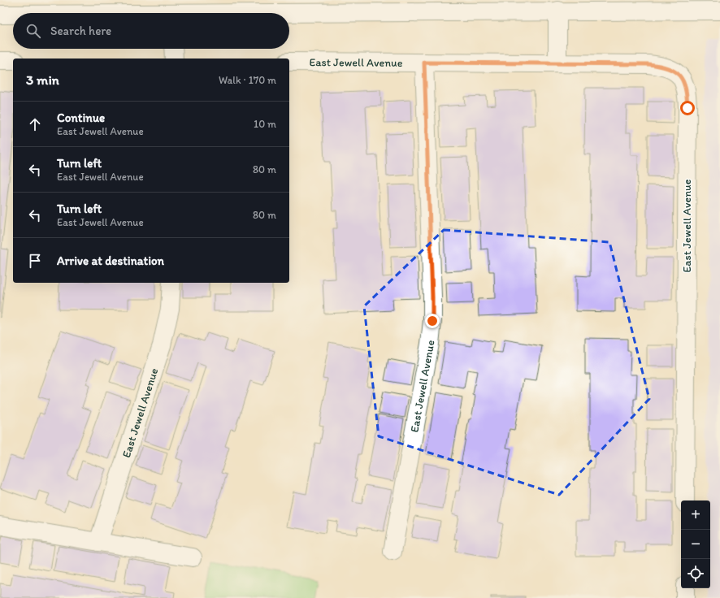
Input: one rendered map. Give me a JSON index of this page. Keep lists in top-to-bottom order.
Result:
{
  "streets": {
    "street": ["East Jewell Avenue"]
  },
  "page": {
    "search": "Search here",
    "heading": ["3 min", "Walk · 170 m"],
    "list": [
      ["Continue", "East Jewell Avenue", "10 m"],
      ["Turn left", "East Jewell Avenue", "80 m"],
      ["Turn left", "East Jewell Avenue", "80 m"],
      "Arrive at destination"
    ],
    "map_buttons": ["+", "−"]
  }
}
